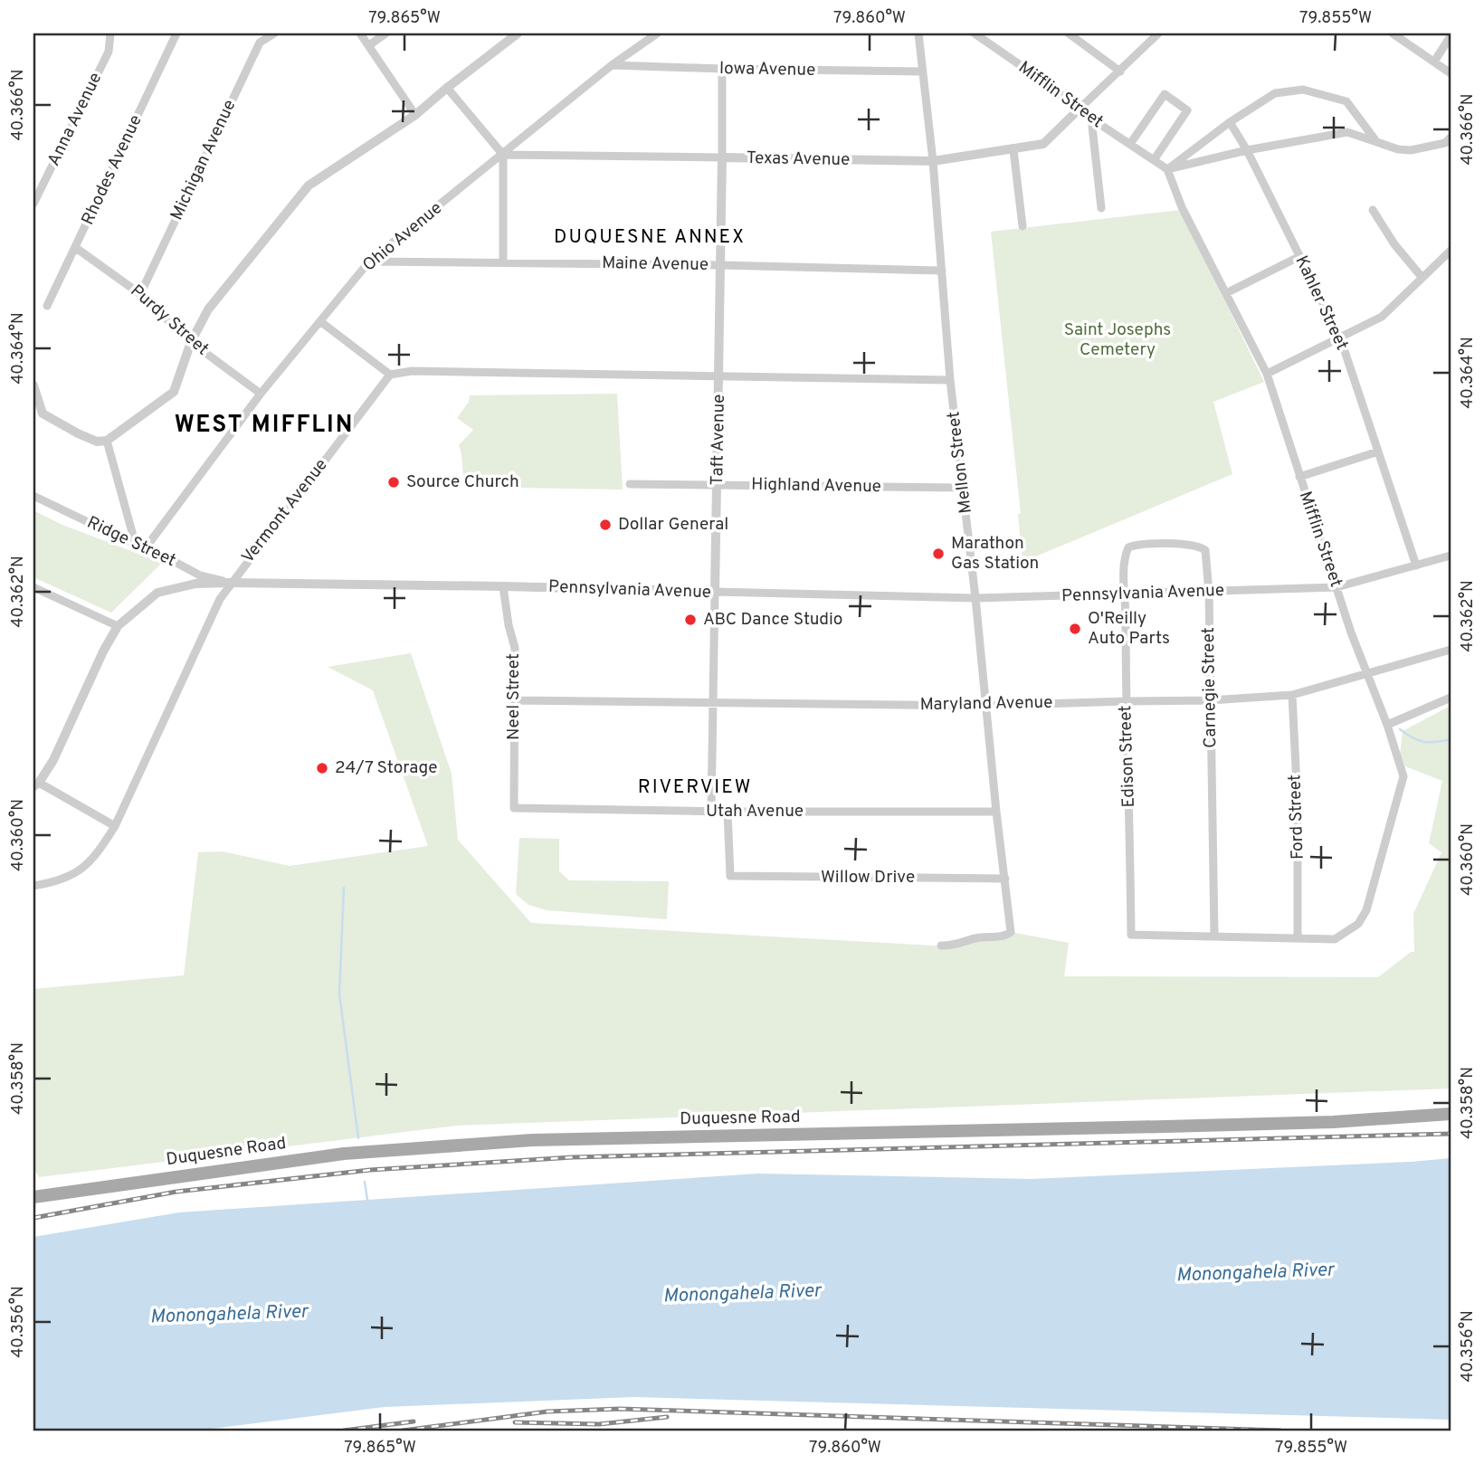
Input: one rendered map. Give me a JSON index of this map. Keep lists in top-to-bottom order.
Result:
{
  "streets": {
    "main road": ["Duquesne Road"],
    "street": [
      "Iowa Avenue",
      "Mifflin Street",
      "Anna Avenue",
      "Texas Avenue",
      "Michigan Avenue",
      "Rhodes Avenue",
      "Ohio Avenue",
      "Maine Avenue",
      "Kahler Street",
      "Purdy Street",
      "Taft Avenue",
      "Mellon Street",
      "Highland Avenue",
      "Vermont Avenue",
      "Ridge Street",
      "Pennsylvania Avenue",
      "Carnegie Street",
      "Neel Street",
      "Maryland Avenue",
      "Edison Street",
      "Utah Avenue",
      "Ford Street",
      "Willow Drive"
    ]
  },
  "crossings": [
    ["Iowa Avenue", "Ohio Avenue"],
    ["Iowa Avenue", "Taft Avenue"],
    ["Iowa Avenue", "Mellon Street"],
    ["Mifflin Street", "Texas Avenue"],
    ["Mifflin Street", "Pennsylvania Avenue"],
    ["Mifflin Street", "Carnegie Street"],
    ["Mifflin Street", "Maryland Avenue"],
    ["Mifflin Street", "Edison Street"],
    ["Mifflin Street", "Ford Street"],
    ["Texas Avenue", "Ohio Avenue"],
    ["Texas Avenue", "Taft Avenue"],
    ["Texas Avenue", "Mellon Street"],
    ["Michigan Avenue", "Purdy Street"],
    ["Rhodes Avenue", "Purdy Street"],
    ["Ohio Avenue", "Maine Avenue"],
    ["Ohio Avenue", "Purdy Street"],
    ["Ohio Avenue", "Ridge Street"],
    ["Maine Avenue", "Taft Avenue"],
    ["Maine Avenue", "Mellon Street"],
    ["Kahler Street", "Pennsylvania Avenue"],
    ["Taft Avenue", "Highland Avenue"],
    ["Taft Avenue", "Pennsylvania Avenue"],
    ["Taft Avenue", "Maryland Avenue"],
    ["Taft Avenue", "Utah Avenue"],
    ["Mellon Street", "Highland Avenue"],
    ["Mellon Street", "Pennsylvania Avenue"],
    ["Mellon Street", "Maryland Avenue"],
    ["Mellon Street", "Utah Avenue"],
    ["Mellon Street", "Willow Drive"],
    ["Vermont Avenue", "Ridge Street"],
    ["Vermont Avenue", "Pennsylvania Avenue"],
    ["Ridge Street", "Pennsylvania Avenue"],
    ["Pennsylvania Avenue", "Carnegie Street"],
    ["Pennsylvania Avenue", "Neel Street"],
    ["Pennsylvania Avenue", "Edison Street"],
    ["Carnegie Street", "Maryland Avenue"],
    ["Carnegie Street", "Edison Street"],
    ["Neel Street", "Maryland Avenue"],
    ["Neel Street", "Utah Avenue"],
    ["Maryland Avenue", "Edison Street"],
    ["Maryland Avenue", "Ford Street"],
    ["Utah Avenue", "Willow Drive"]
  ],
  "districts": ["DUQUESNE ANNEX", "WEST MIFFLIN", "RIVERVIEW"],
  "water": ["Monongahela River"],
  "parks": ["Saint Josephs Cemetery"],
  "places": [
    "Source Church",
    "Dollar General",
    "Marathon Gas Station",
    "ABC Dance Studio",
    "O'Reilly Auto Parts",
    "24/7 Storage"
  ],
  "coordinates": [
    "79.865°W",
    "79.860°W",
    "79.855°W",
    "40.366°N",
    "40.364°N",
    "40.362°N",
    "40.360°N",
    "40.358°N",
    "40.356°N"
  ]
}
